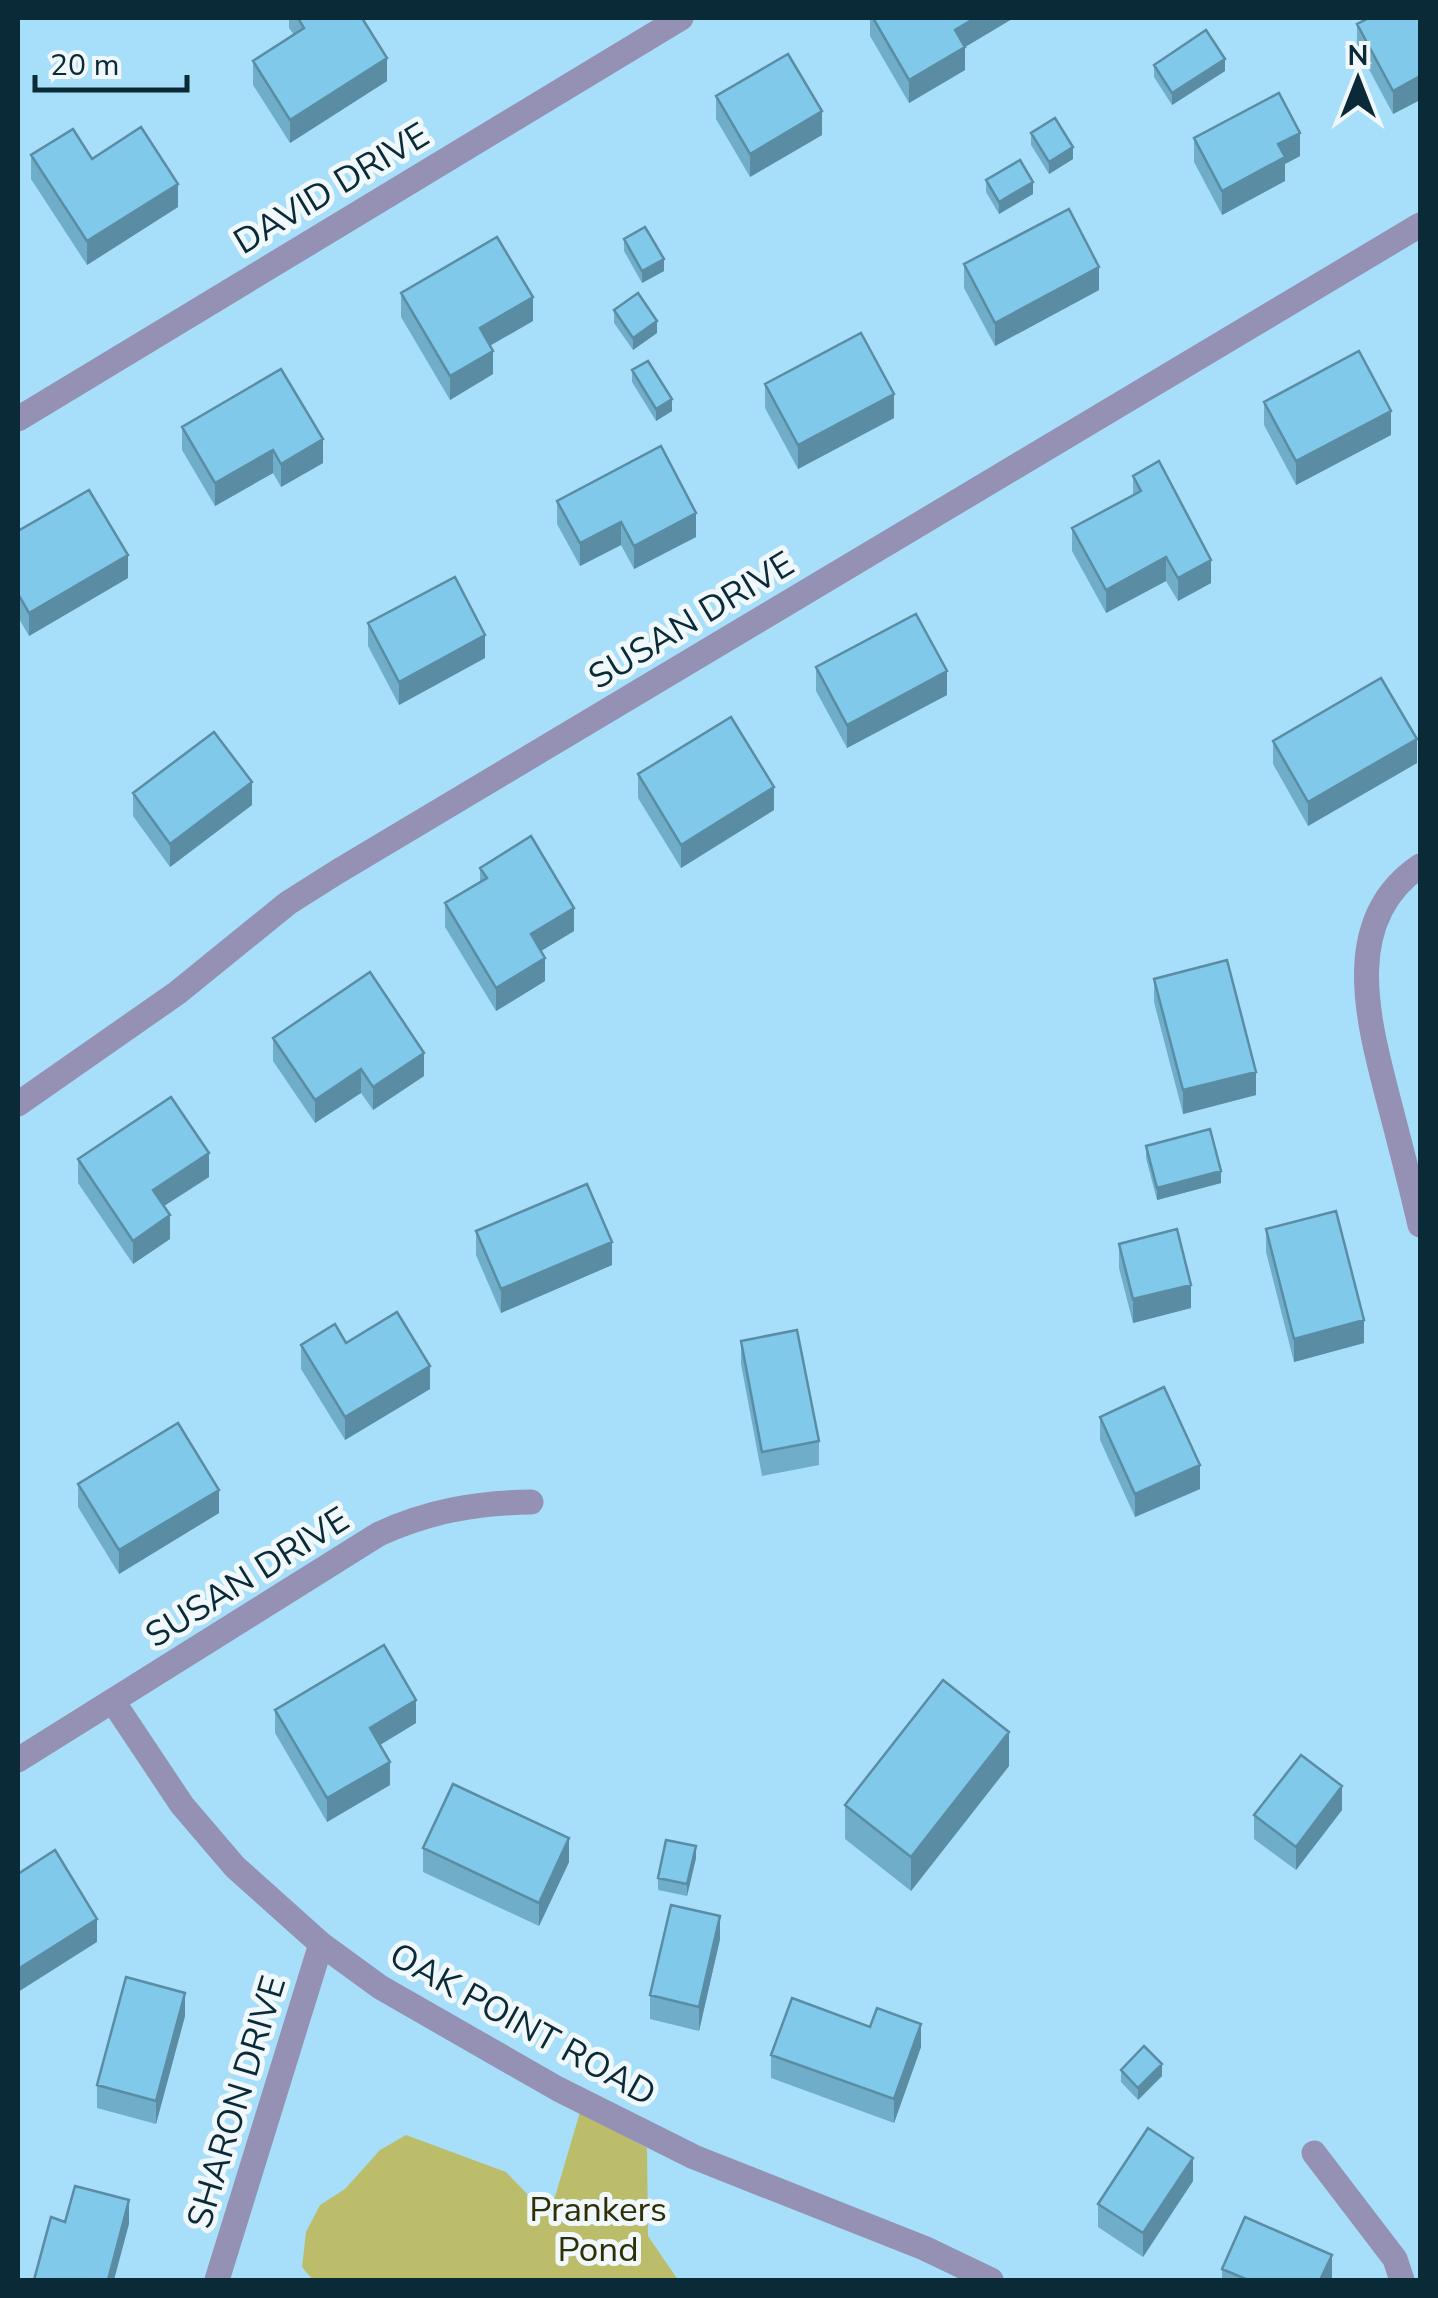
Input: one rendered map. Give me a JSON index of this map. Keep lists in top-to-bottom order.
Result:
{
  "streets": {
    "street": [
      "DAVID DRIVE",
      "SUSAN DRIVE",
      "OAK POINT ROAD",
      "SHARON DRIVE"
    ]
  },
  "crossings": [
    ["SUSAN DRIVE", "OAK POINT ROAD"],
    ["OAK POINT ROAD", "SHARON DRIVE"]
  ],
  "parks": ["Prankers Pond"],
  "scale_bar": "20 m",
  "north": "top"
}
